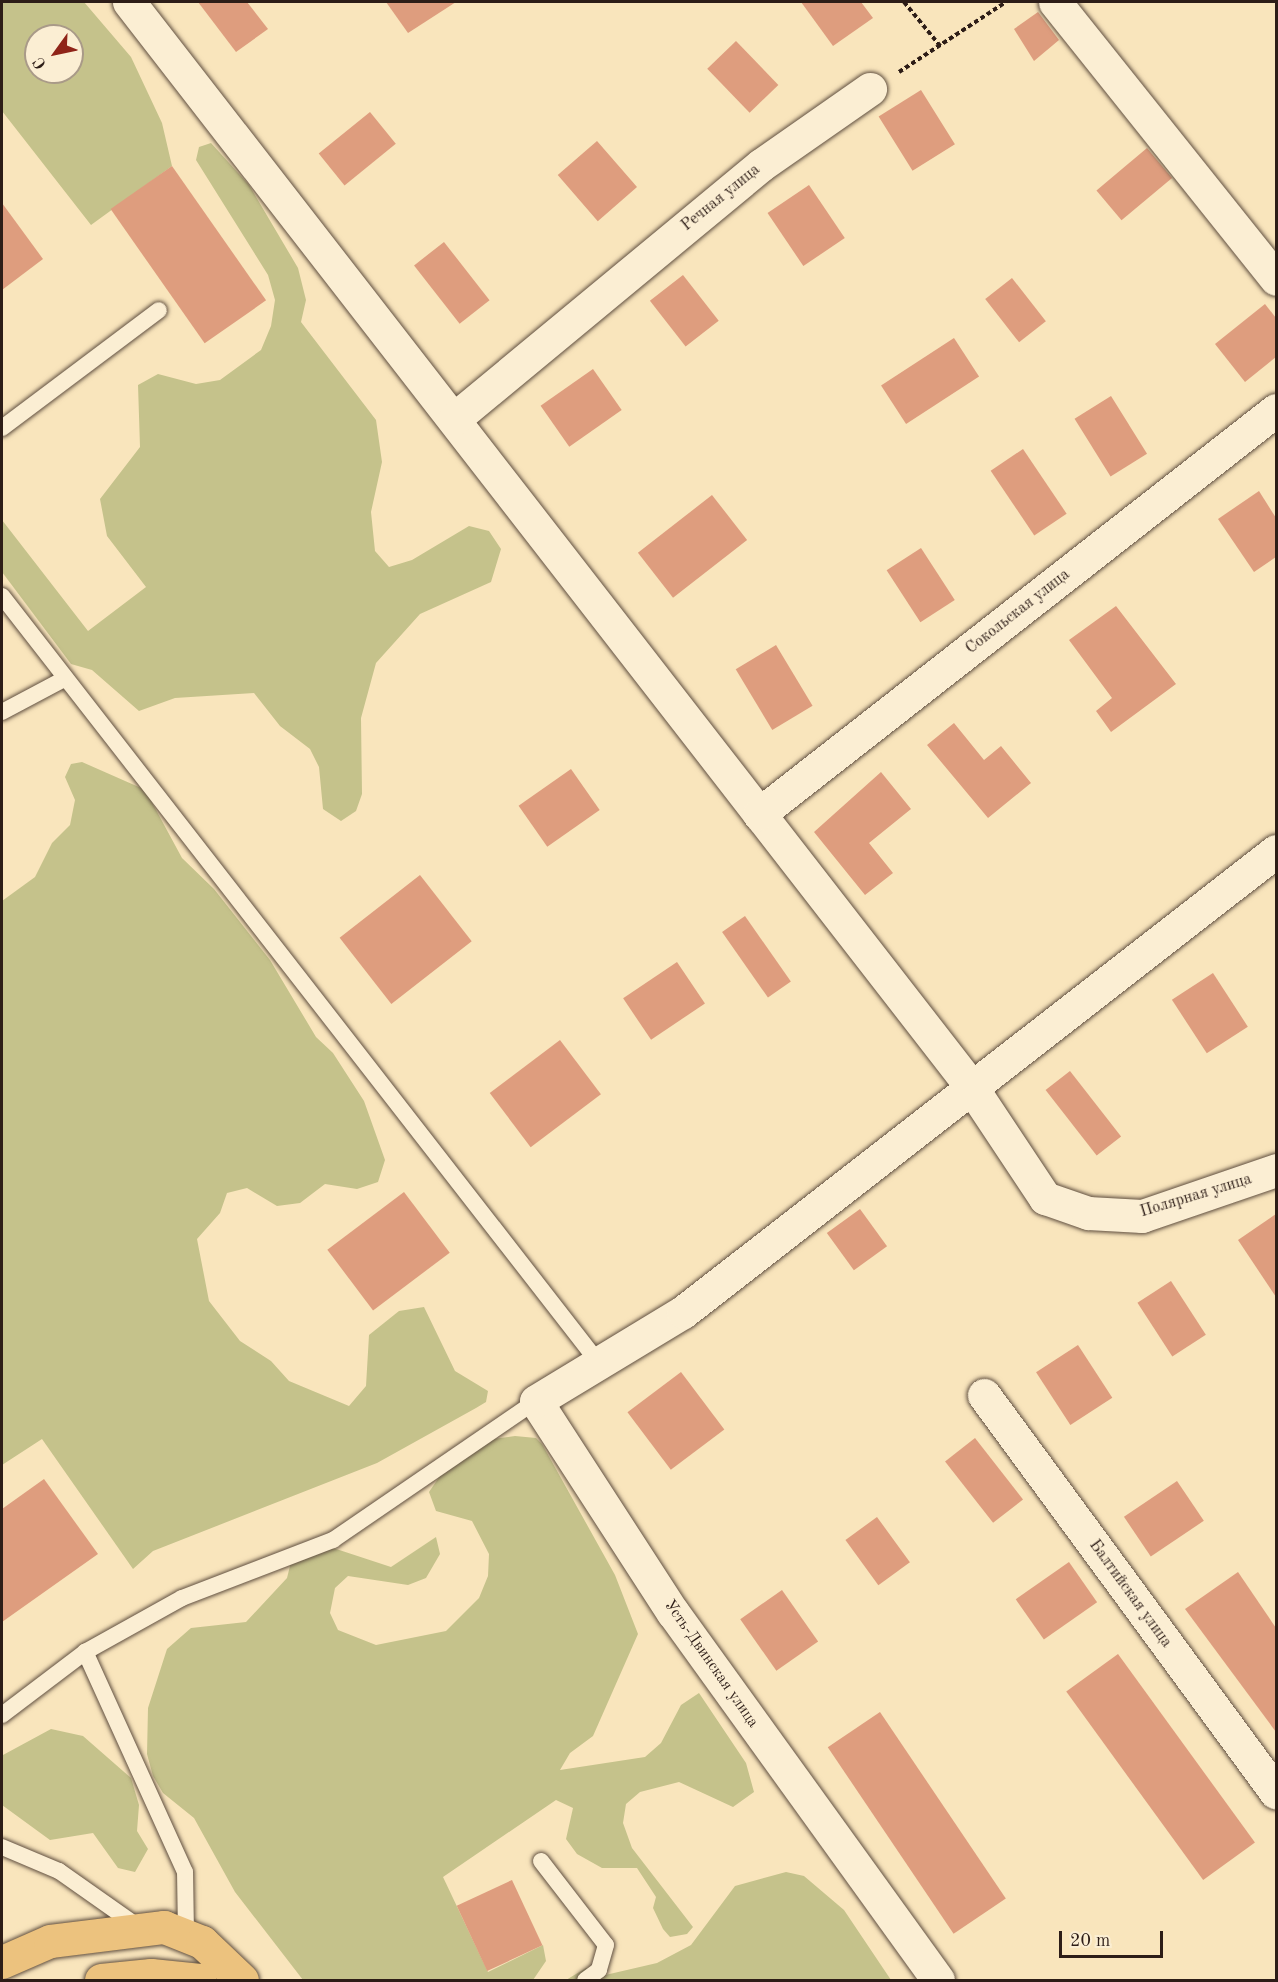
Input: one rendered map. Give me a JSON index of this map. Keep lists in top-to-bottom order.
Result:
{
  "streets": {
    "street": [
      "Речная улица",
      "Сокольская улица",
      "Полярная улица",
      "Балтийская улица",
      "Усть-Двинская улица"
    ]
  },
  "scale_bar": "20 m",
  "north": "bottom left"
}
